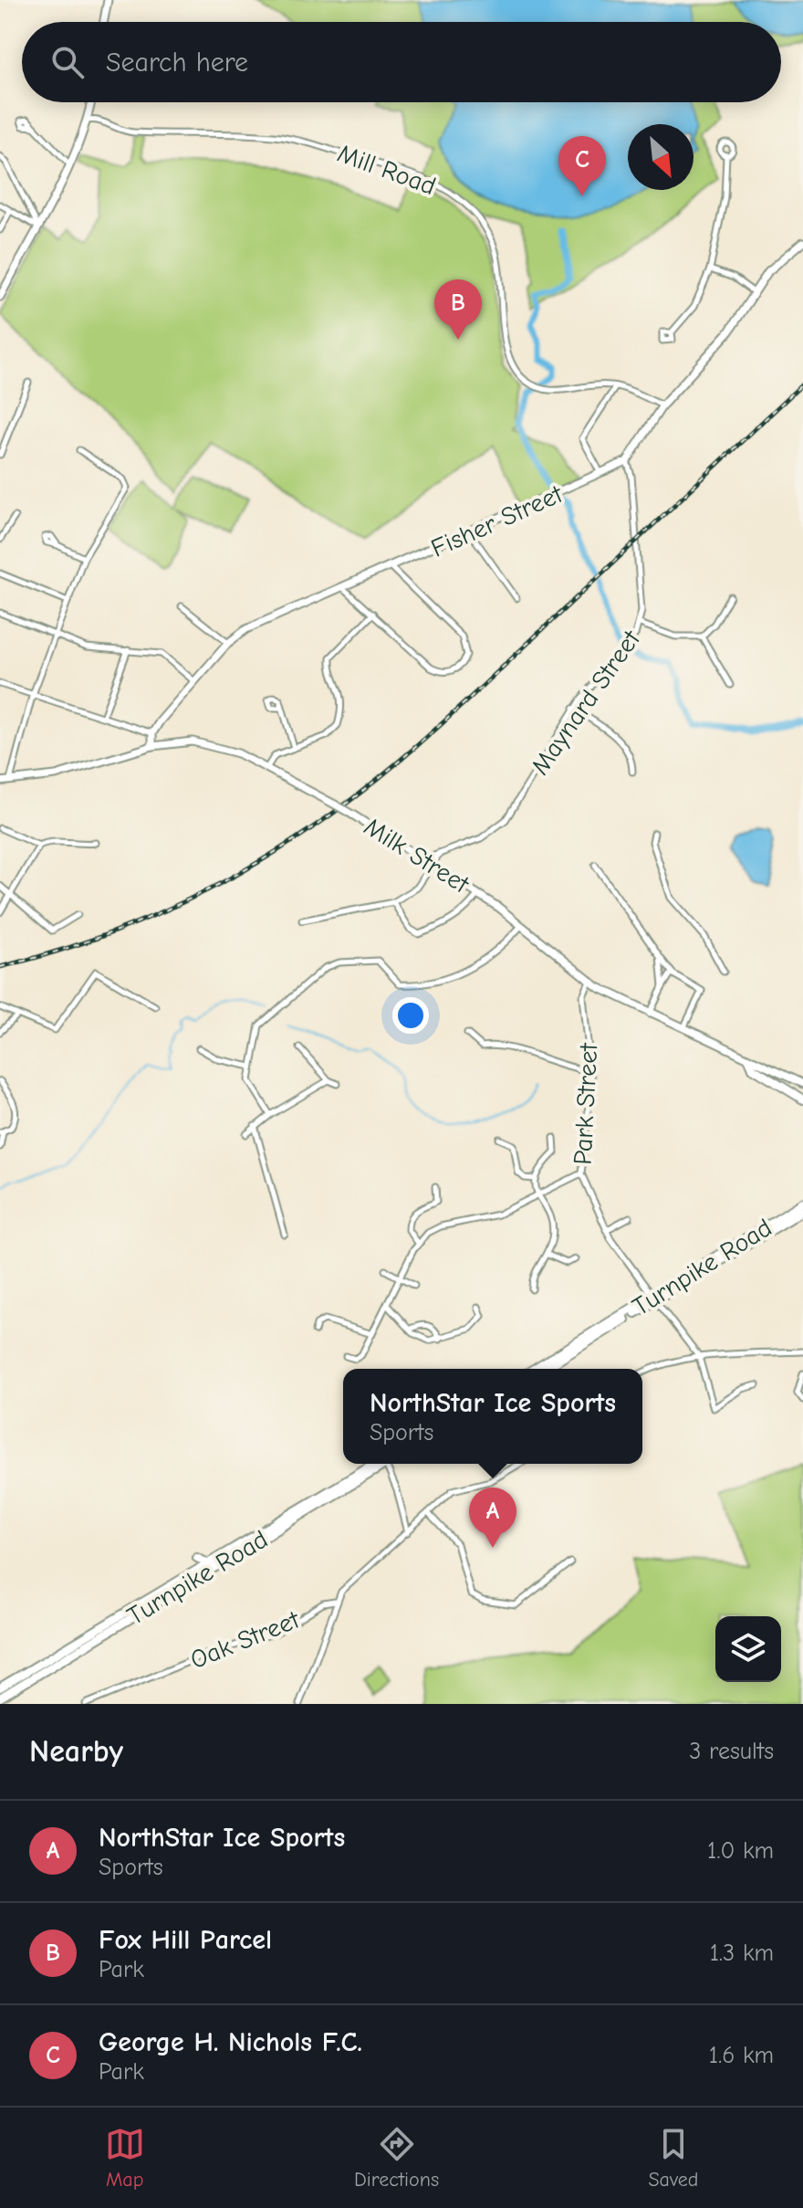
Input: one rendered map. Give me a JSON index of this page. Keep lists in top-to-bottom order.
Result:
{
  "streets": {
    "highway": ["Turnpike Road"],
    "main road": ["Fisher Street", "Milk Street"],
    "street": [
      "Mill Road",
      "Maynard Street",
      "Park Street",
      "Oak Street"
    ]
  },
  "crossings": [
    ["Mill Road", "Fisher Street"],
    ["Fisher Street", "Maynard Street"],
    ["Maynard Street", "Milk Street"],
    ["Milk Street", "Park Street"],
    ["Park Street", "Turnpike Road"]
  ],
  "north": "bottom right",
  "page": {
    "search": "Search here",
    "pins": ["C", "B", "A"],
    "popup": ["NorthStar Ice Sports", "Sports"],
    "heading": ["Nearby", "3 results"],
    "list": [
      {
        "mark": "A",
        "name": "NorthStar Ice Sports",
        "note": "Sports",
        "value": "1.0 km"
      },
      {
        "mark": "B",
        "name": "Fox Hill Parcel",
        "note": "Park",
        "value": "1.3 km"
      },
      {
        "mark": "C",
        "name": "George H. Nichols F.C.",
        "note": "Park",
        "value": "1.6 km"
      }
    ],
    "nav": ["Map", "Directions", "Saved"]
  }
}
